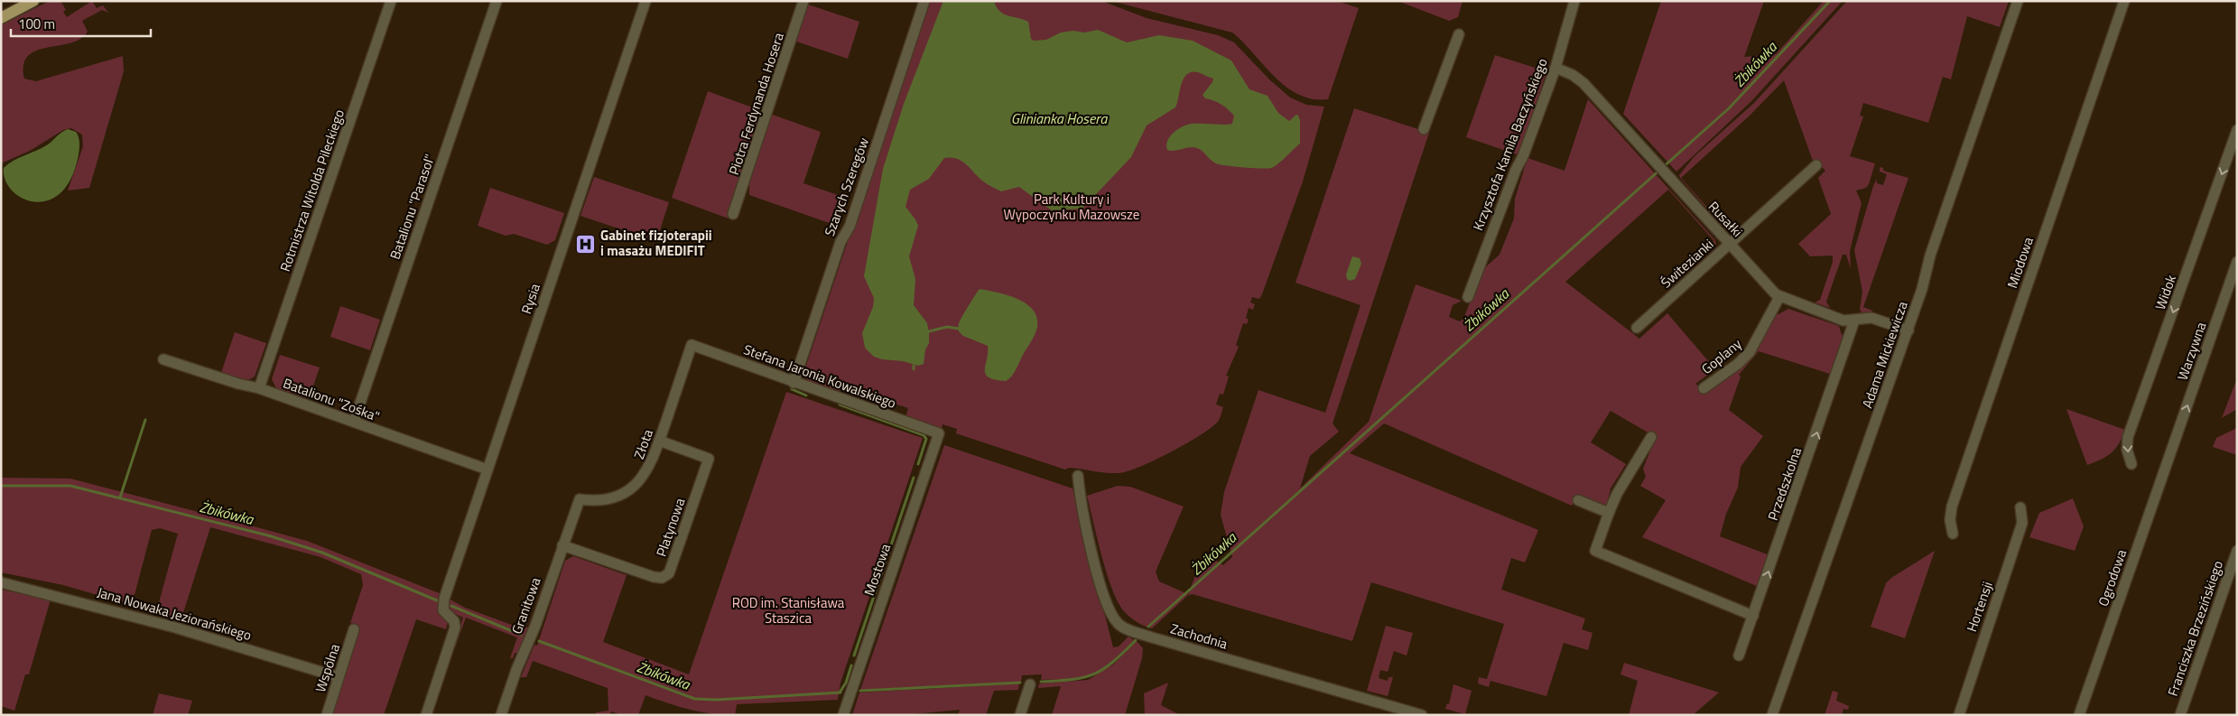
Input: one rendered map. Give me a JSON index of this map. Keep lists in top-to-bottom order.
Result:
{
  "streets": {
    "street": [
      "Piotra Ferdynanda Hosera",
      "Krzysztofa Kamila Baczyńskiego",
      "Szarych Szeregów",
      "Rotmistrza Witolda Pileckiego",
      "Batalionu \"Parasol\"",
      "Rusałki",
      "Miodowa",
      "Świtezianki",
      "Widok",
      "Rysia",
      "Warzywna",
      "Adama Mickiewicza",
      "Goplany",
      "Stefana Jaronia Kowalskiego",
      "Batalionu \"Zośka\"",
      "Złota",
      "Przedszkolna",
      "Platynowa",
      "Mostowa",
      "Ogrodowa",
      "Granitowa",
      "Hortensji",
      "Jana Nowaka Jeziorańskiego",
      "Franciszka Brzezińskiego",
      "Zachodnia",
      "Wspólna"
    ]
  },
  "crossings": [
    ["Krzysztofa Kamila Baczyńskiego", "Rusałki"],
    ["Szarych Szeregów", "Stefana Jaronia Kowalskiego"],
    ["Rotmistrza Witolda Pileckiego", "Batalionu \"Zośka\""],
    ["Batalionu \"Parasol\"", "Batalionu \"Zośka\""],
    ["Rusałki", "Świtezianki"],
    ["Rusałki", "Adama Mickiewicza"],
    ["Rusałki", "Goplany"],
    ["Rusałki", "Przedszkolna"],
    ["Rysia", "Batalionu \"Zośka\""],
    ["Warzywna", "Ogrodowa"],
    ["Stefana Jaronia Kowalskiego", "Złota"],
    ["Stefana Jaronia Kowalskiego", "Mostowa"],
    ["Złota", "Platynowa"],
    ["Złota", "Granitowa"],
    ["Platynowa", "Granitowa"],
    ["Jana Nowaka Jeziorańskiego", "Wspólna"]
  ],
  "one_way": ["Widok", "Warzywna", "Przedszkolna"],
  "water": ["Żbikówka", "Glinianka Hosera"],
  "parks": ["Park Kultury i Wypoczynku Mazowsze", "ROD im. Stanisława Staszica"],
  "places": {
    "hospital": ["Gabinet fizjoterapii i masażu MEDIFIT"]
  },
  "scale_bar": "100 m"
}
